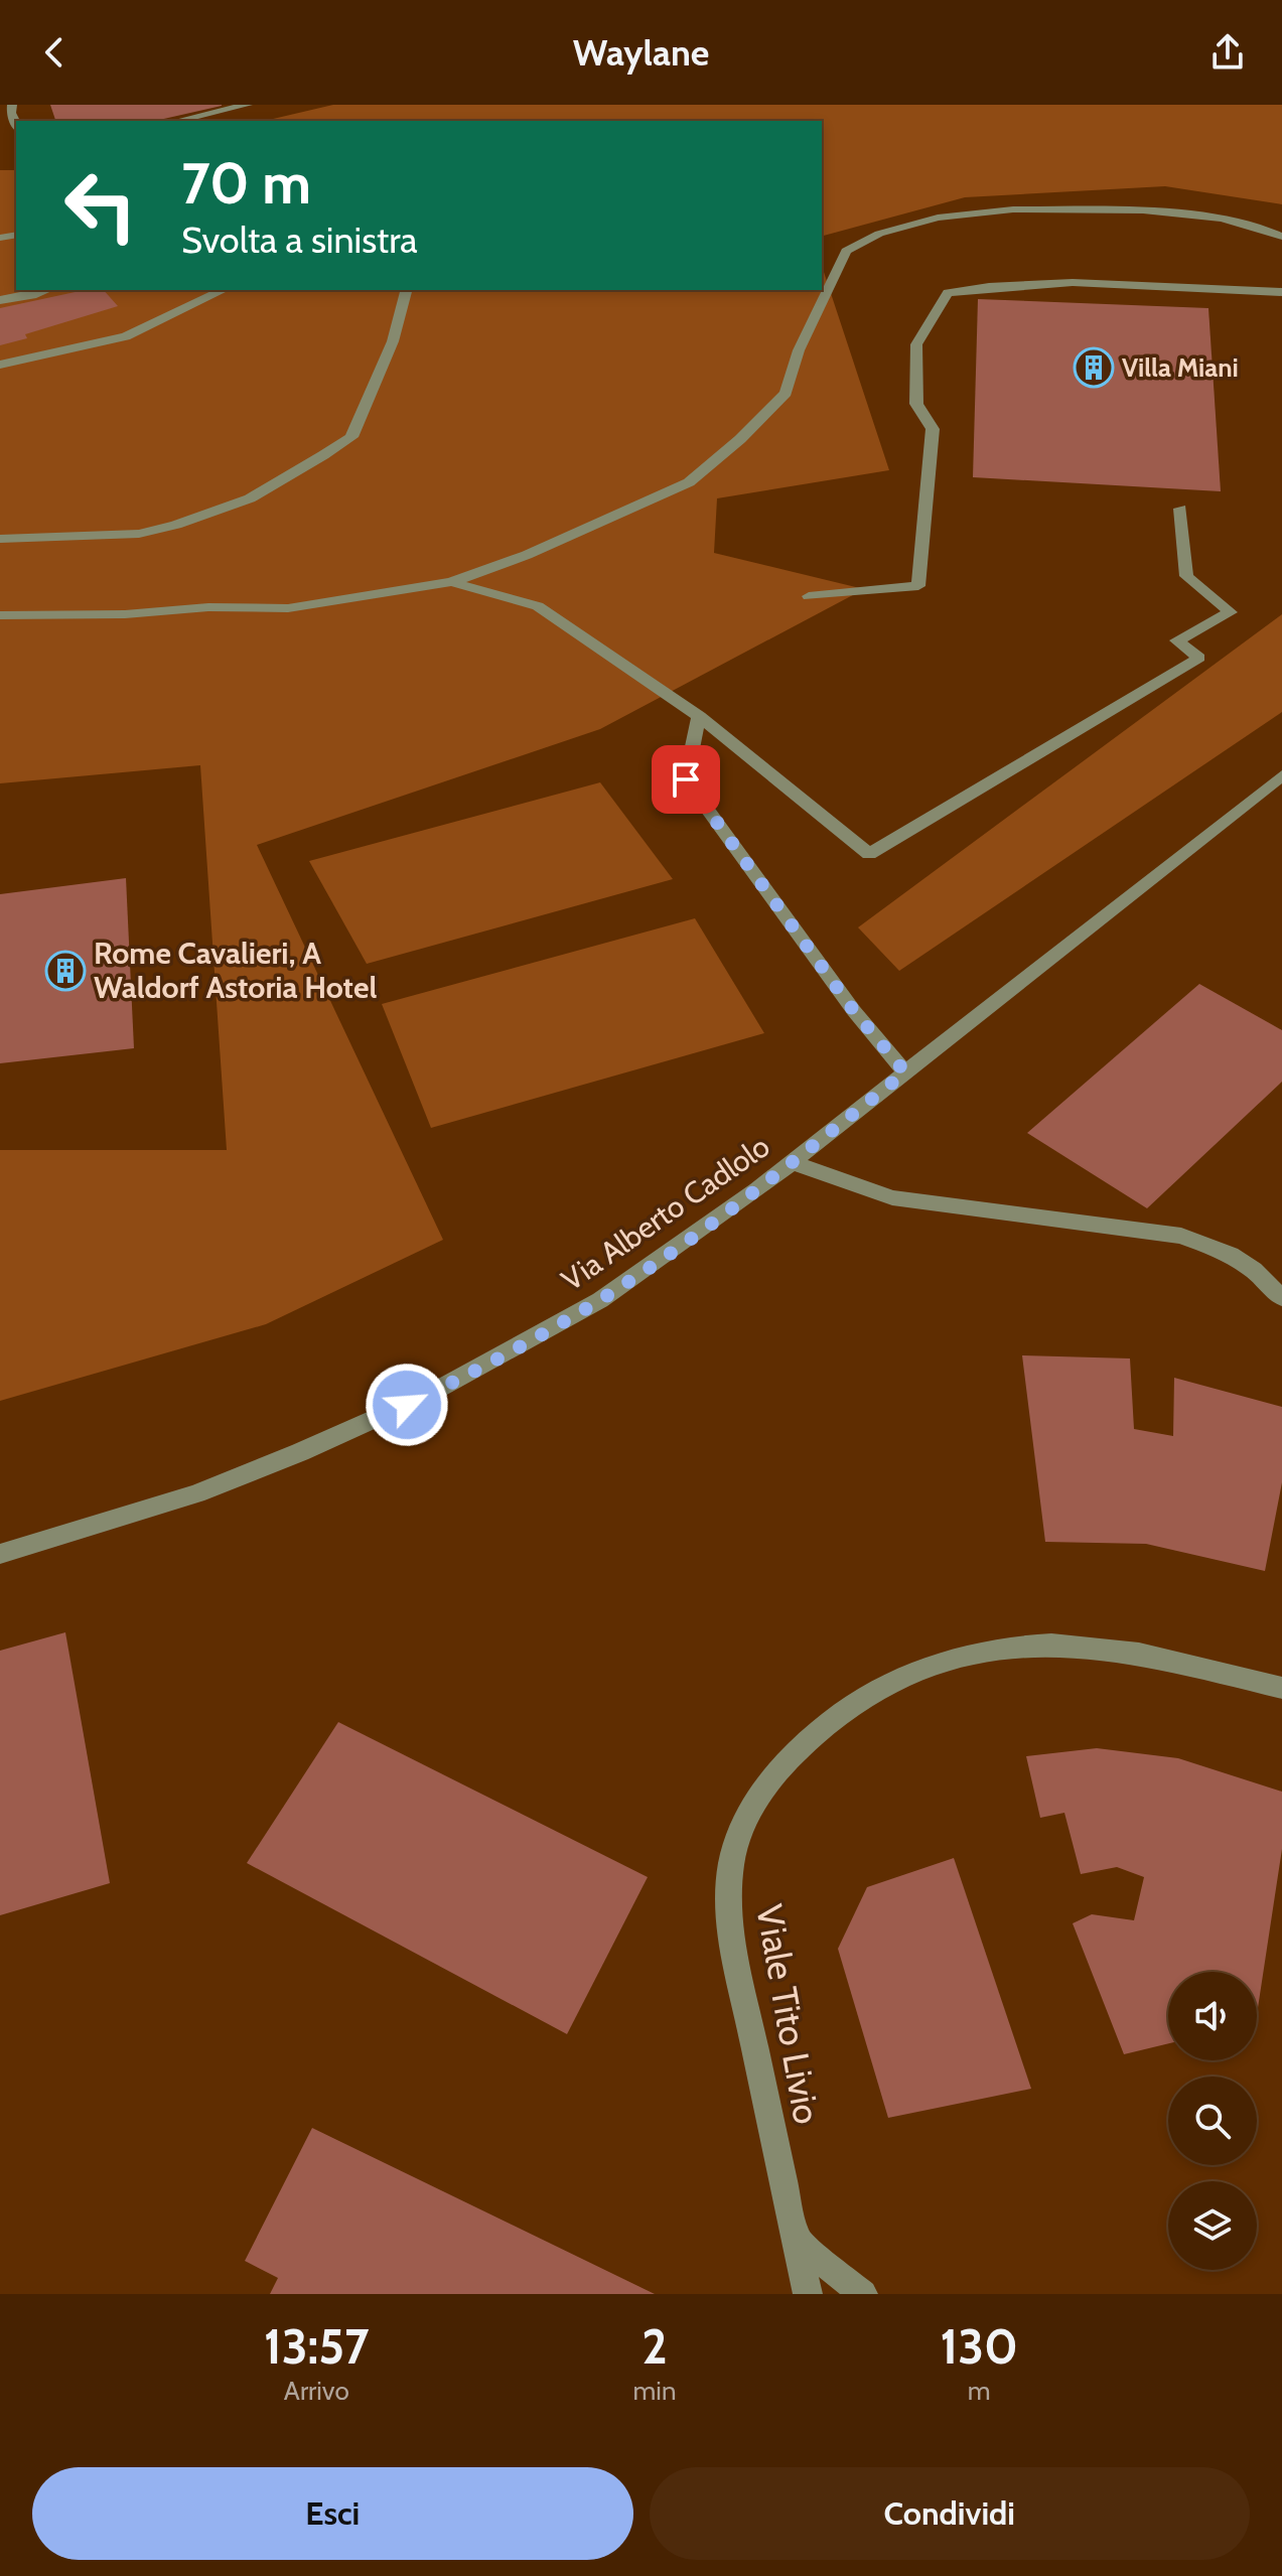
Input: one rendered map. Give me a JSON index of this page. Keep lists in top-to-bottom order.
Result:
{
  "streets": {
    "street": ["Via Alberto Cadlolo", "Viale Tito Livio"]
  },
  "places": {
    "building": ["Villa Miani", "Rome Cavalieri, A Waldorf Astoria Hotel"]
  },
  "page": {
    "header": "Waylane",
    "turn": ["70 m", "Svolta a sinistra"],
    "eta": [
      "13:57",
      "Arrivo",
      "2",
      "min",
      "130",
      "m"
    ],
    "buttons": ["Esci", "Condividi"]
  }
}
